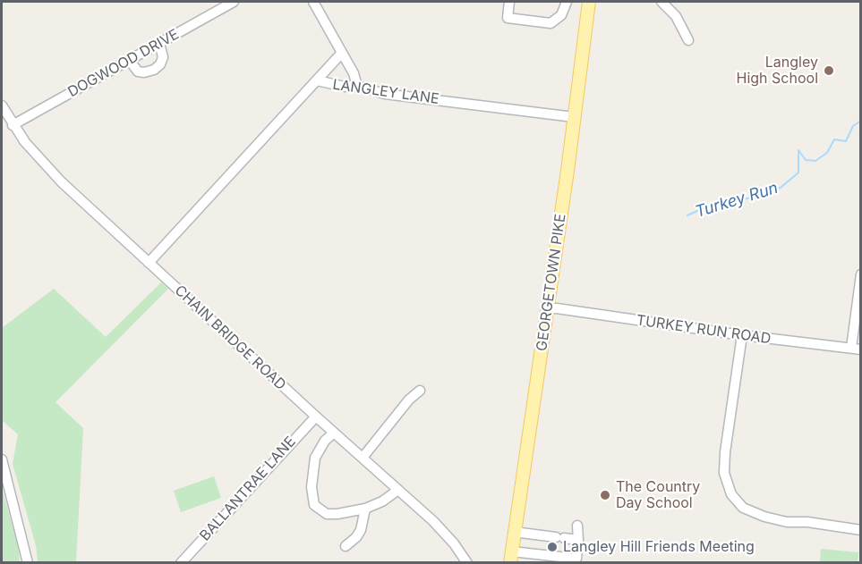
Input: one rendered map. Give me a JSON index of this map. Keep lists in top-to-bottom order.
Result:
{
  "streets": {
    "main road": ["GEORGETOWN PIKE"],
    "street": [
      "DOGWOOD DRIVE",
      "LANGLEY LANE",
      "TURKEY RUN ROAD",
      "CHAIN BRIDGE ROAD",
      "BALLANTRAE LANE"
    ]
  },
  "crossings": [
    ["DOGWOOD DRIVE", "CHAIN BRIDGE ROAD"],
    ["LANGLEY LANE", "GEORGETOWN PIKE"],
    ["LANGLEY LANE", "CHAIN BRIDGE ROAD"],
    ["GEORGETOWN PIKE", "TURKEY RUN ROAD"],
    ["CHAIN BRIDGE ROAD", "BALLANTRAE LANE"]
  ],
  "water": ["Turkey Run"],
  "places": ["Langley High School", "The Country Day School", "Langley Hill Friends Meeting"]
}
